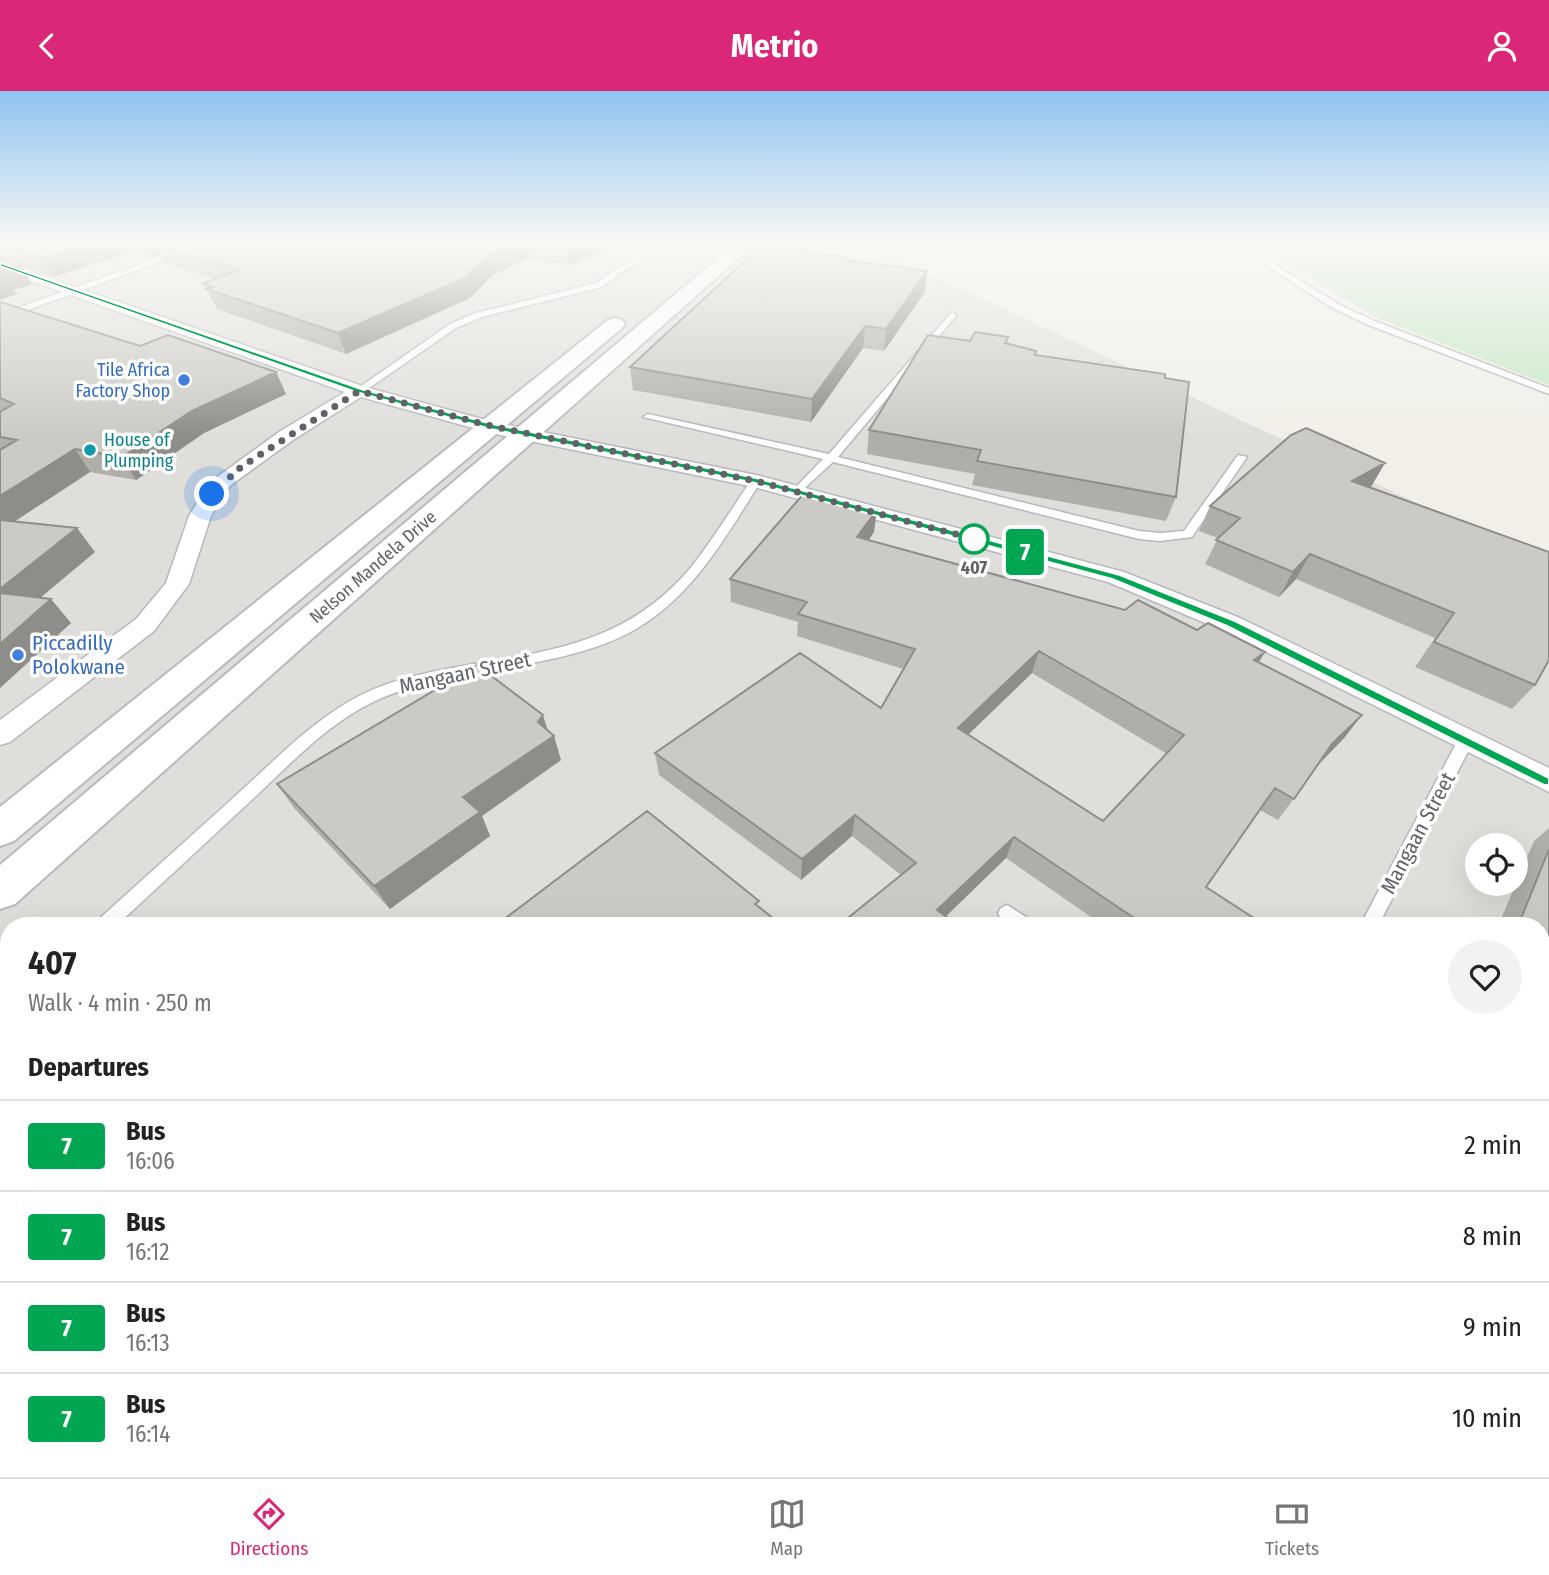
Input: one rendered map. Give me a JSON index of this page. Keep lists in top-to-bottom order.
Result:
{
  "streets": {
    "main road": ["Nelson Mandela Drive"],
    "lane": ["Mangaan Street"]
  },
  "places": [
    "Tile Africa Factory Shop",
    "House of Plumping",
    "407",
    "Piccadilly Polokwane"
  ],
  "lines": ["bus line 7"],
  "page": {
    "header": "Metrio",
    "on_map": "7",
    "heading": [
      ["407", "Walk · 4 min · 250 m"],
      "Departures"
    ],
    "list": [
      {
        "mark": "7",
        "name": "Bus",
        "note": "16:06",
        "value": "2 min"
      },
      {
        "mark": "7",
        "name": "Bus",
        "note": "16:12",
        "value": "8 min"
      },
      {
        "mark": "7",
        "name": "Bus",
        "note": "16:13",
        "value": "9 min"
      },
      {
        "mark": "7",
        "name": "Bus",
        "note": "16:14",
        "value": "10 min"
      }
    ],
    "tabs": ["Directions", "Map", "Tickets"]
  }
}
